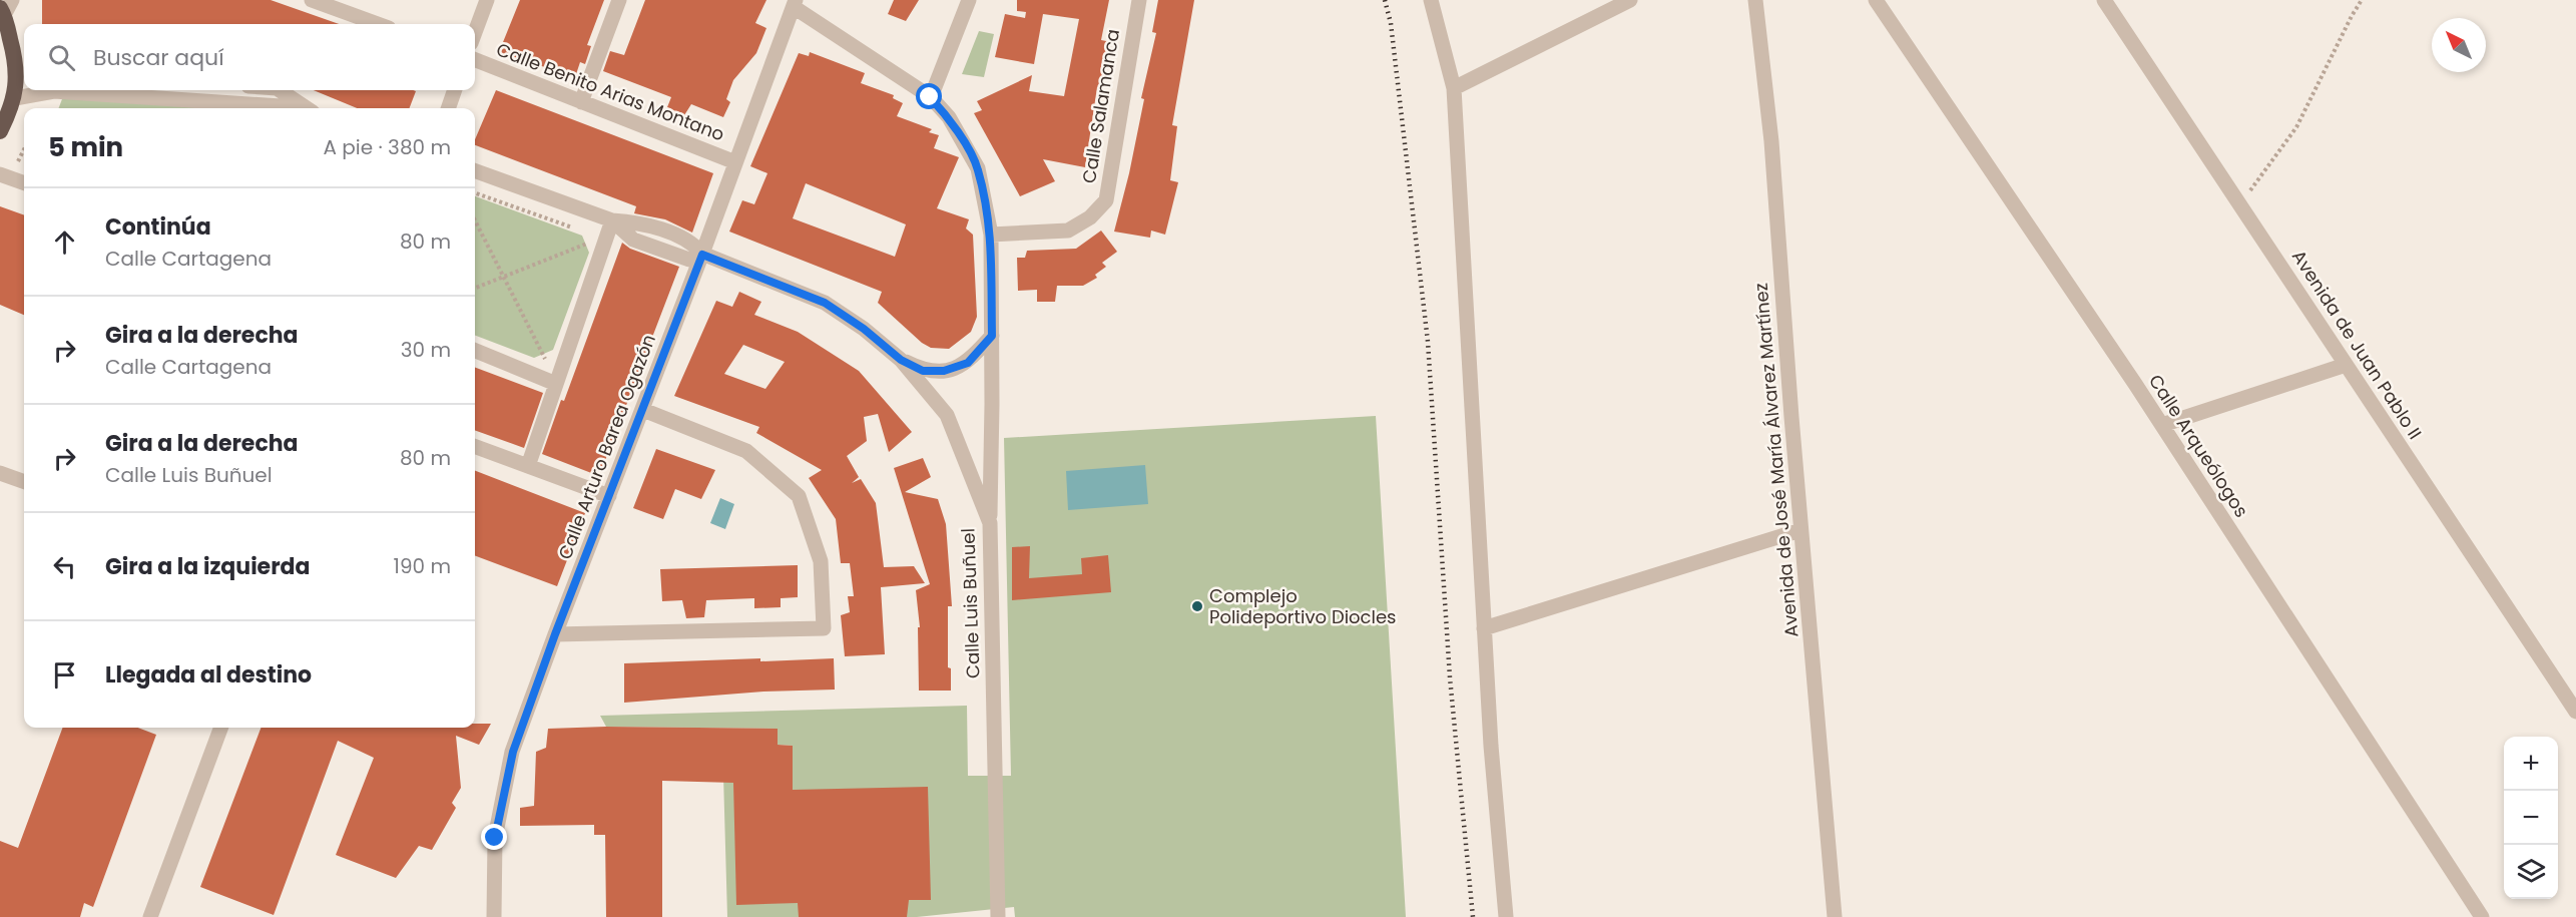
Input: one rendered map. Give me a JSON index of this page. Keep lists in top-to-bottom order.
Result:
{
  "streets": {
    "street": [
      "Calle Benito Arias Montano",
      "Calle Salamanca",
      "Avenida de Juan Pablo II",
      "Calle Arqueólogos",
      "Calle Arturo Barea Ogazón",
      "Avenida de José María Álvarez Martínez",
      "Calle Luis Buñuel"
    ]
  },
  "crossings": [
    ["Calle Benito Arias Montano", "Calle Arturo Barea Ogazón"],
    ["Calle Arturo Barea Ogazón", "Calle Luis Buñuel"]
  ],
  "places": ["Complejo Polideportivo Diocles"],
  "north": "top left",
  "page": {
    "search": "Buscar aquí",
    "heading": ["5 min", "A pie · 380 m"],
    "list": [
      ["Continúa", "Calle Cartagena", "80 m"],
      ["Gira a la derecha", "Calle Cartagena", "30 m"],
      ["Gira a la derecha", "Calle Luis Buñuel", "80 m"],
      ["Gira a la izquierda", "190 m"],
      "Llegada al destino"
    ],
    "map_buttons": ["+", "−"]
  }
}
